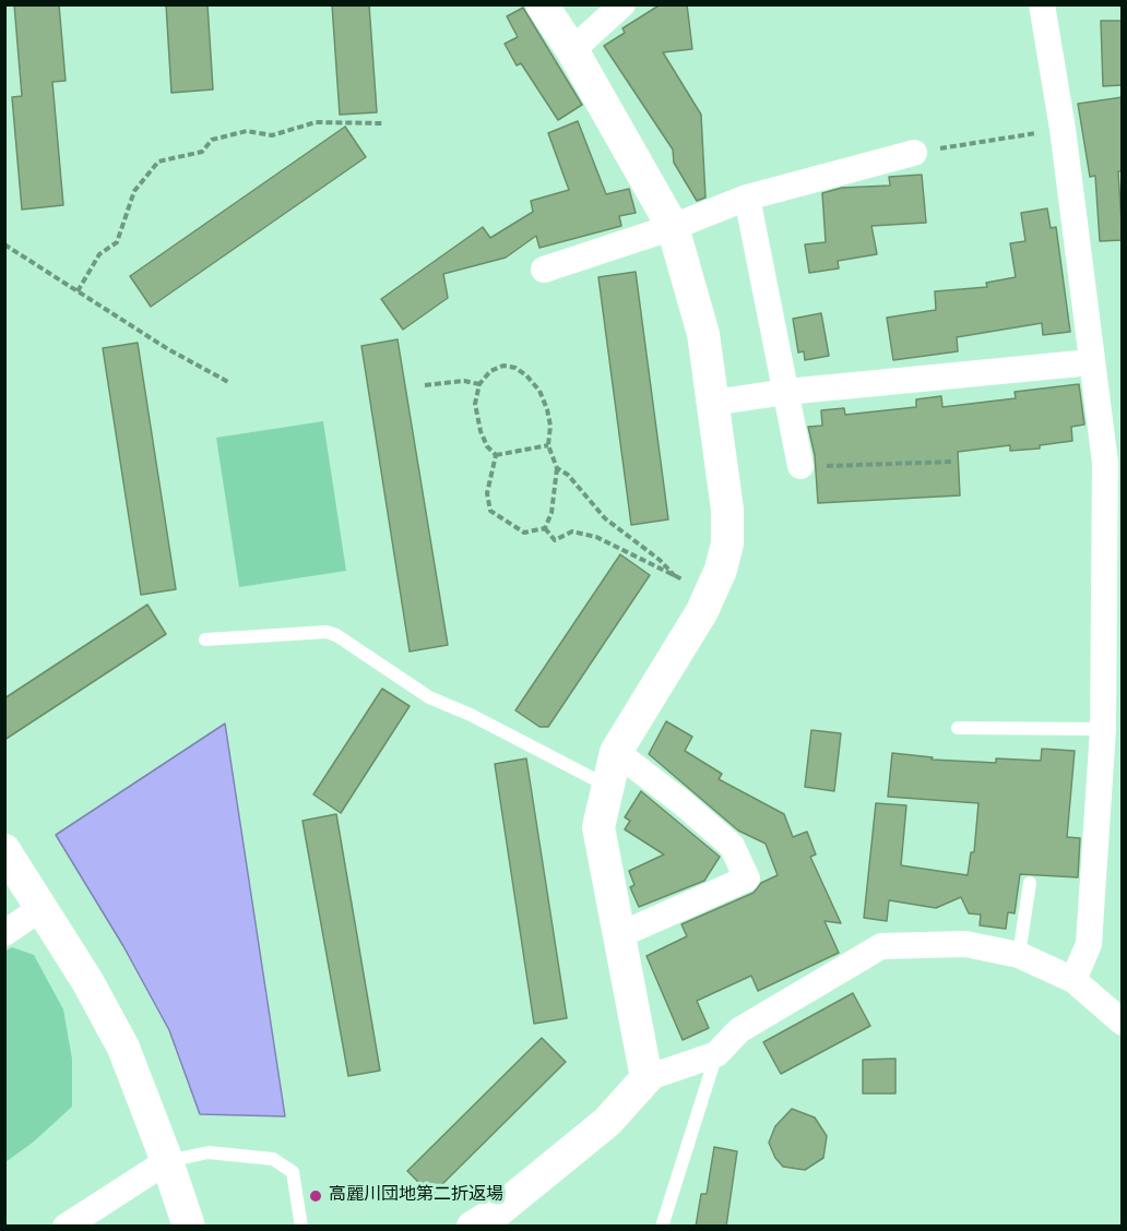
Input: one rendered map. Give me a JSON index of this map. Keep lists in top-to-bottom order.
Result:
{
  "places": ["高麗川団地第二折返場"]
}
